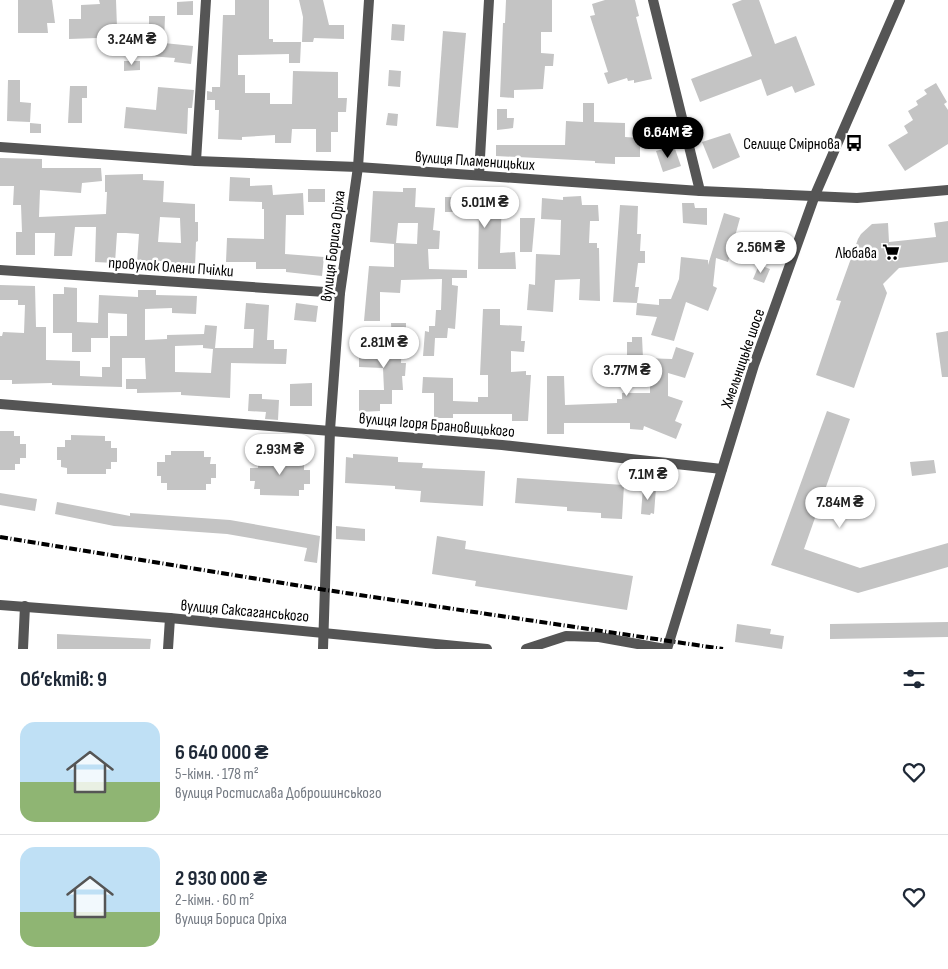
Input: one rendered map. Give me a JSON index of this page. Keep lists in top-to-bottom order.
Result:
{
  "streets": {
    "street": [
      "вулиця Пламеницьких",
      "вулиця Бориса Оріха",
      "провулок Олени Пчілки",
      "Хмельницьке шосе",
      "вулиця Ігоря Брановицького",
      "вулиця Саксаганського"
    ]
  },
  "crossings": [
    ["вулиця Пламеницьких", "вулиця Бориса Оріха"],
    ["вулиця Пламеницьких", "Хмельницьке шосе"],
    ["вулиця Бориса Оріха", "провулок Олени Пчілки"],
    ["вулиця Бориса Оріха", "вулиця Ігоря Брановицького"],
    ["вулиця Бориса Оріха", "вулиця Саксаганського"],
    ["Хмельницьке шосе", "вулиця Ігоря Брановицького"]
  ],
  "places": {
    "bus stop": ["Селище Смірнова"],
    "supermarket": ["Любава"]
  },
  "page": {
    "price": [
      "3.24M ₴",
      "6.64M ₴",
      "5.01M ₴",
      "2.56M ₴",
      "2.81M ₴",
      "3.77M ₴",
      "2.93M ₴",
      "7.1M ₴",
      "7.84M ₴"
    ],
    "heading": "Об’єктів: 9",
    "list": [
      {
        "name": "6 640 000 ₴",
        "note": "5-кімн. · 178 m² · вулиця Ростислава Доброшинського"
      },
      {
        "name": "2 930 000 ₴",
        "note": "2-кімн. · 60 m² · вулиця Бориса Оріха"
      }
    ]
  }
}
